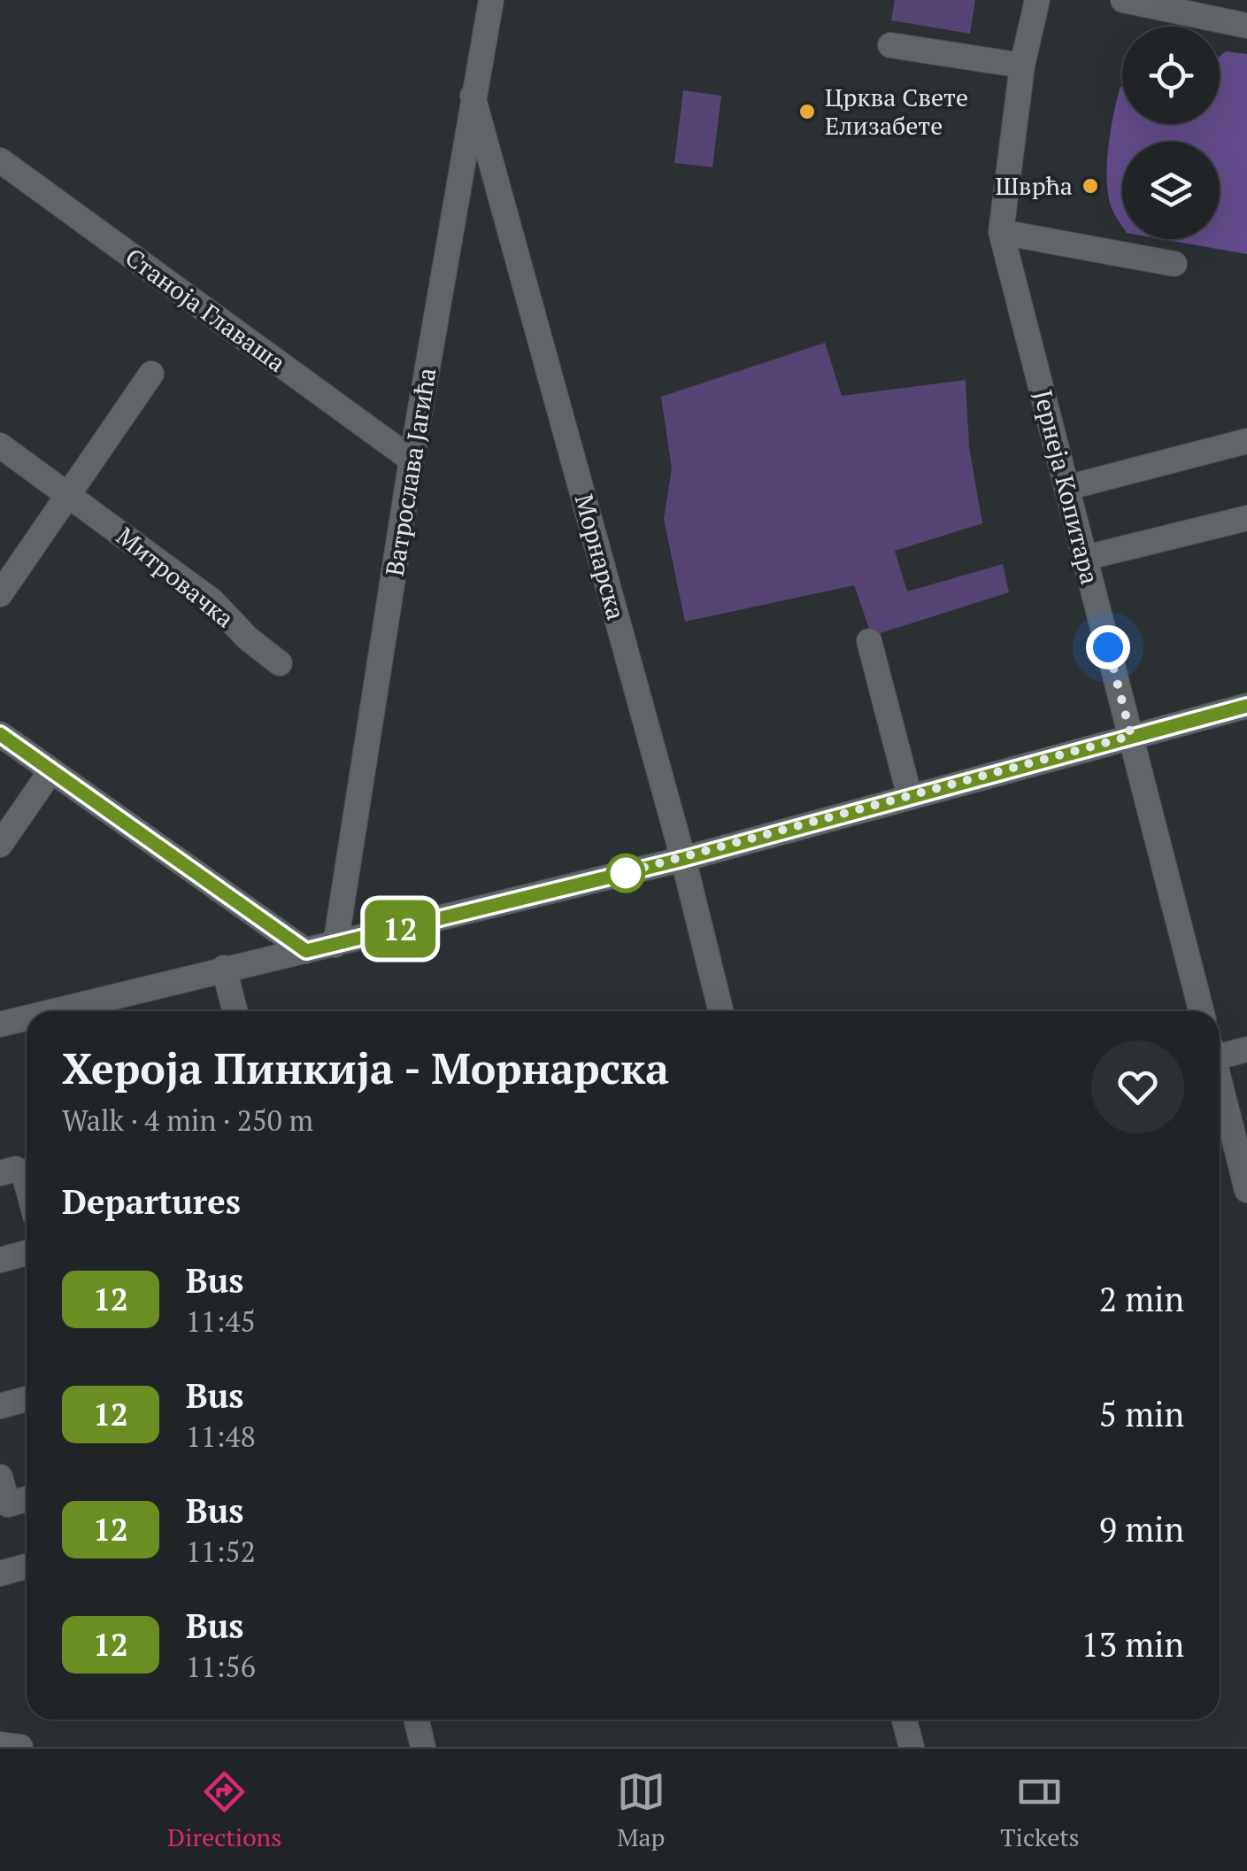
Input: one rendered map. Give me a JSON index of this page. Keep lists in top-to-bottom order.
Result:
{
  "streets": {
    "street": [
      "Станоја Главаша",
      "Ватрослава Јагића",
      "Јернеја Копитара",
      "Морнарска",
      "Митровачка"
    ]
  },
  "crossings": [
    ["Станоја Главаша", "Ватрослава Јагића"],
    ["Ватрослава Јагића", "Морнарска"]
  ],
  "places": ["Црква Свете Елизабете", "Шврћа"],
  "lines": ["bus line 12"],
  "page": {
    "on_map": "12",
    "heading": [
      ["Хероја Пинкија - Морнарска", "Walk · 4 min · 250 m"],
      "Departures"
    ],
    "list": [
      {
        "mark": "12",
        "name": "Bus",
        "note": "11:45",
        "value": "2 min"
      },
      {
        "mark": "12",
        "name": "Bus",
        "note": "11:48",
        "value": "5 min"
      },
      {
        "mark": "12",
        "name": "Bus",
        "note": "11:52",
        "value": "9 min"
      },
      {
        "mark": "12",
        "name": "Bus",
        "note": "11:56",
        "value": "13 min"
      }
    ],
    "tabs": ["Directions", "Map", "Tickets"]
  }
}
